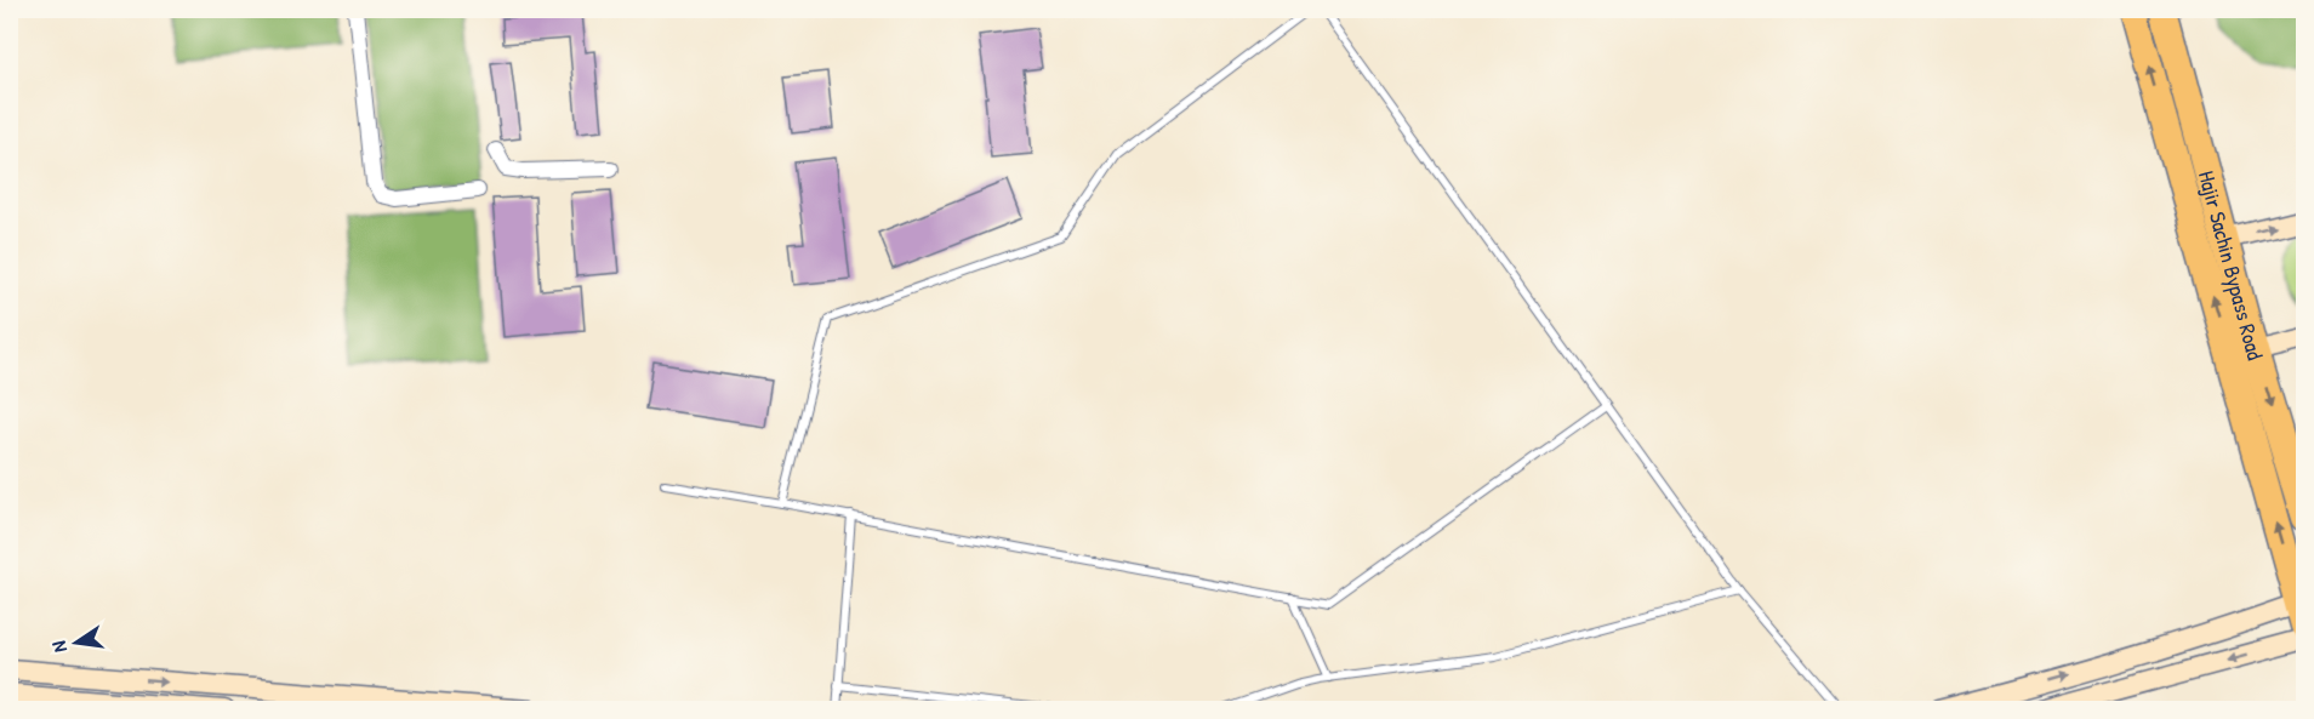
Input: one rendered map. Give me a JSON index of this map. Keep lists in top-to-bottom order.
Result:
{
  "streets": {
    "highway": ["Hajir Sachin Bypass Road"]
  },
  "north": "left"
}
